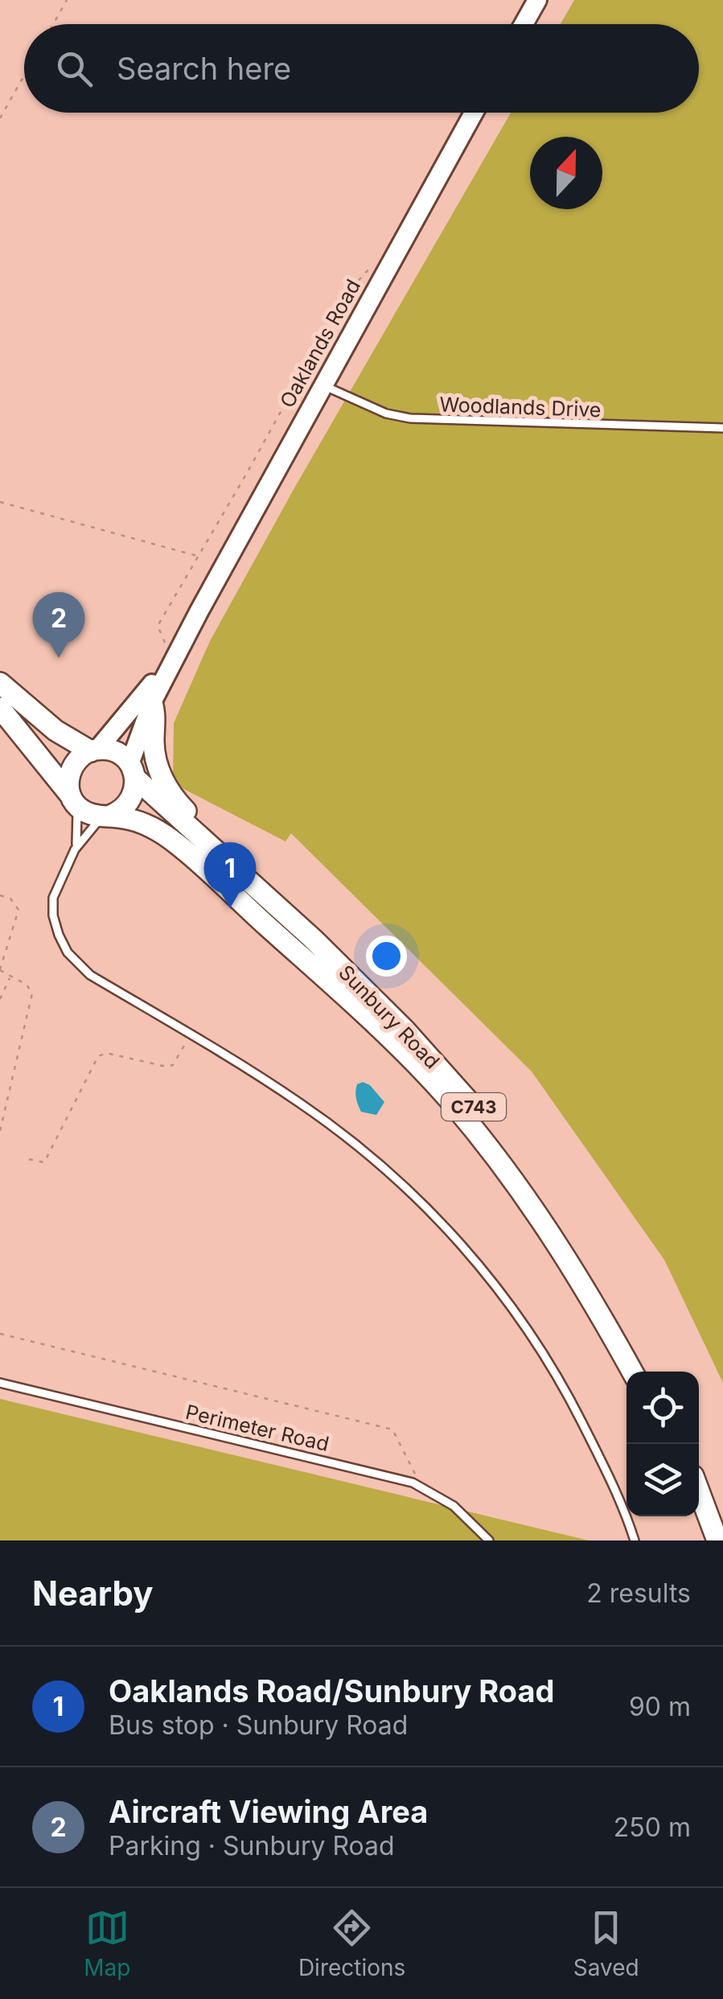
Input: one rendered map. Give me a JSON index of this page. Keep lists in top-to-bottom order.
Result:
{
  "streets": {
    "main road": ["Oaklands Road", "Sunbury Road", "C743"],
    "lane": ["Woodlands Drive", "Perimeter Road"]
  },
  "crossings": [
    ["Oaklands Road", "Woodlands Drive"],
    ["Oaklands Road", "Sunbury Road"],
    ["Oaklands Road", "C743"],
    ["Sunbury Road", "C743"]
  ],
  "north": "top",
  "page": {
    "search": "Search here",
    "pins": ["2", "1"],
    "heading": ["Nearby", "2 results"],
    "list": [
      {
        "mark": "1",
        "name": "Oaklands Road/Sunbury Road",
        "note": "Bus stop · Sunbury Road",
        "value": "90 m"
      },
      {
        "mark": "2",
        "name": "Aircraft Viewing Area",
        "note": "Parking · Sunbury Road",
        "value": "250 m"
      }
    ],
    "nav": ["Map", "Directions", "Saved"]
  }
}
